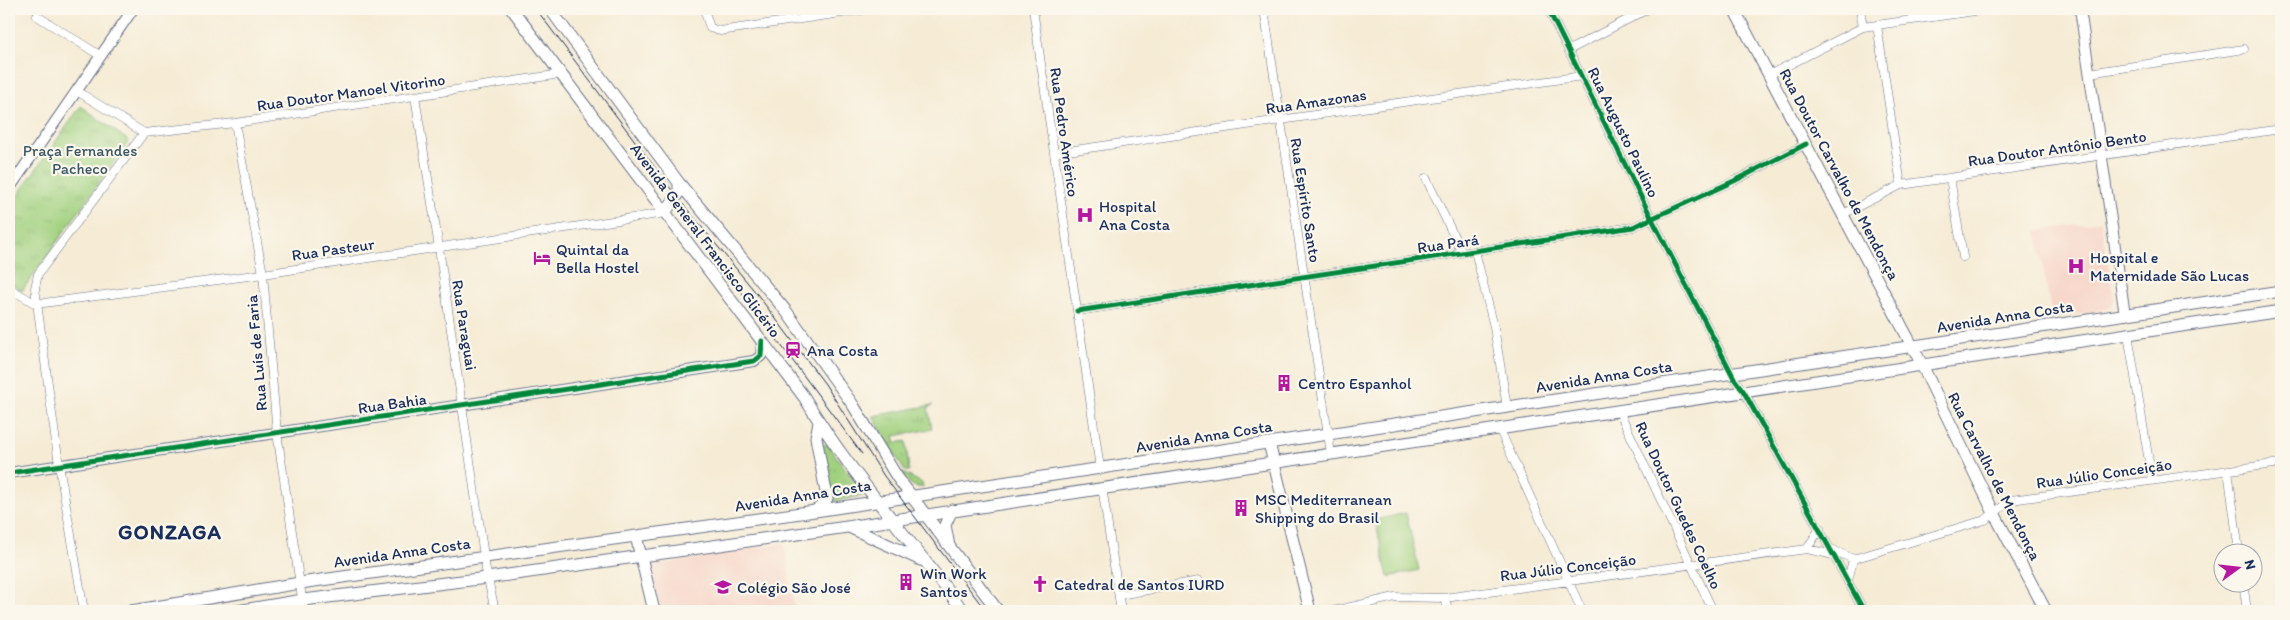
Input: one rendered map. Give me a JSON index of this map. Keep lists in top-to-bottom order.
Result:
{
  "streets": {
    "main road": [
      "Rua Doutor Carvalho de Mendonça",
      "Avenida General Francisco Glicério",
      "Avenida Anna Costa",
      "Rua Carvalho de Mendonça"
    ],
    "street": [
      "Rua Doutor Manoel Vitorino",
      "Rua Amazonas",
      "Rua Pedro Américo",
      "Rua Augusto Paulino",
      "Rua Doutor Antônio Bento",
      "Rua Espírito Santo",
      "Rua Pará",
      "Rua Pasteur",
      "Rua Paraguai",
      "Rua Luís de Faria",
      "Rua Bahia",
      "Rua Júlio Conceição",
      "Rua Doutor Guedes Coelho"
    ]
  },
  "crossings": [
    ["Rua Doutor Manoel Vitorino", "Avenida General Francisco Glicério"],
    ["Rua Doutor Manoel Vitorino", "Rua Paraguai"],
    ["Rua Doutor Manoel Vitorino", "Rua Luís de Faria"],
    ["Rua Amazonas", "Rua Pedro Américo"],
    ["Rua Amazonas", "Rua Augusto Paulino"],
    ["Rua Amazonas", "Rua Espírito Santo"],
    ["Rua Pedro Américo", "Rua Pará"],
    ["Rua Pedro Américo", "Avenida Anna Costa"],
    ["Rua Augusto Paulino", "Rua Pará"],
    ["Rua Augusto Paulino", "Avenida Anna Costa"],
    ["Rua Augusto Paulino", "Rua Júlio Conceição"],
    ["Rua Doutor Antônio Bento", "Rua Doutor Carvalho de Mendonça"],
    ["Rua Doutor Carvalho de Mendonça", "Rua Pará"],
    ["Rua Doutor Carvalho de Mendonça", "Avenida Anna Costa"],
    ["Rua Doutor Carvalho de Mendonça", "Rua Carvalho de Mendonça"],
    ["Rua Espírito Santo", "Rua Pará"],
    ["Rua Espírito Santo", "Avenida Anna Costa"],
    ["Avenida General Francisco Glicério", "Rua Pasteur"],
    ["Avenida General Francisco Glicério", "Avenida Anna Costa"],
    ["Avenida General Francisco Glicério", "Rua Bahia"],
    ["Rua Pasteur", "Rua Paraguai"],
    ["Rua Pasteur", "Rua Luís de Faria"],
    ["Avenida Anna Costa", "Rua Paraguai"],
    ["Avenida Anna Costa", "Rua Luís de Faria"],
    ["Avenida Anna Costa", "Rua Carvalho de Mendonça"],
    ["Avenida Anna Costa", "Rua Doutor Guedes Coelho"],
    ["Rua Paraguai", "Rua Bahia"],
    ["Rua Luís de Faria", "Rua Bahia"],
    ["Rua Júlio Conceição", "Rua Carvalho de Mendonça"],
    ["Rua Júlio Conceição", "Rua Doutor Guedes Coelho"]
  ],
  "districts": ["GONZAGA"],
  "parks": ["Praça Fernandes Pacheco"],
  "places": {
    "hospital": ["Hospital Ana Costa", "Hospital e Maternidade São Lucas"],
    "hotel": ["Quintal da Bella Hostel"],
    "station": ["Ana Costa"],
    "building": ["Centro Espanhol", "MSC Mediterranean Shipping do Brasil", "Win Work Santos"],
    "church": ["Catedral de Santos IURD"],
    "school or university": ["Colégio São José"]
  },
  "north": "right"
}
